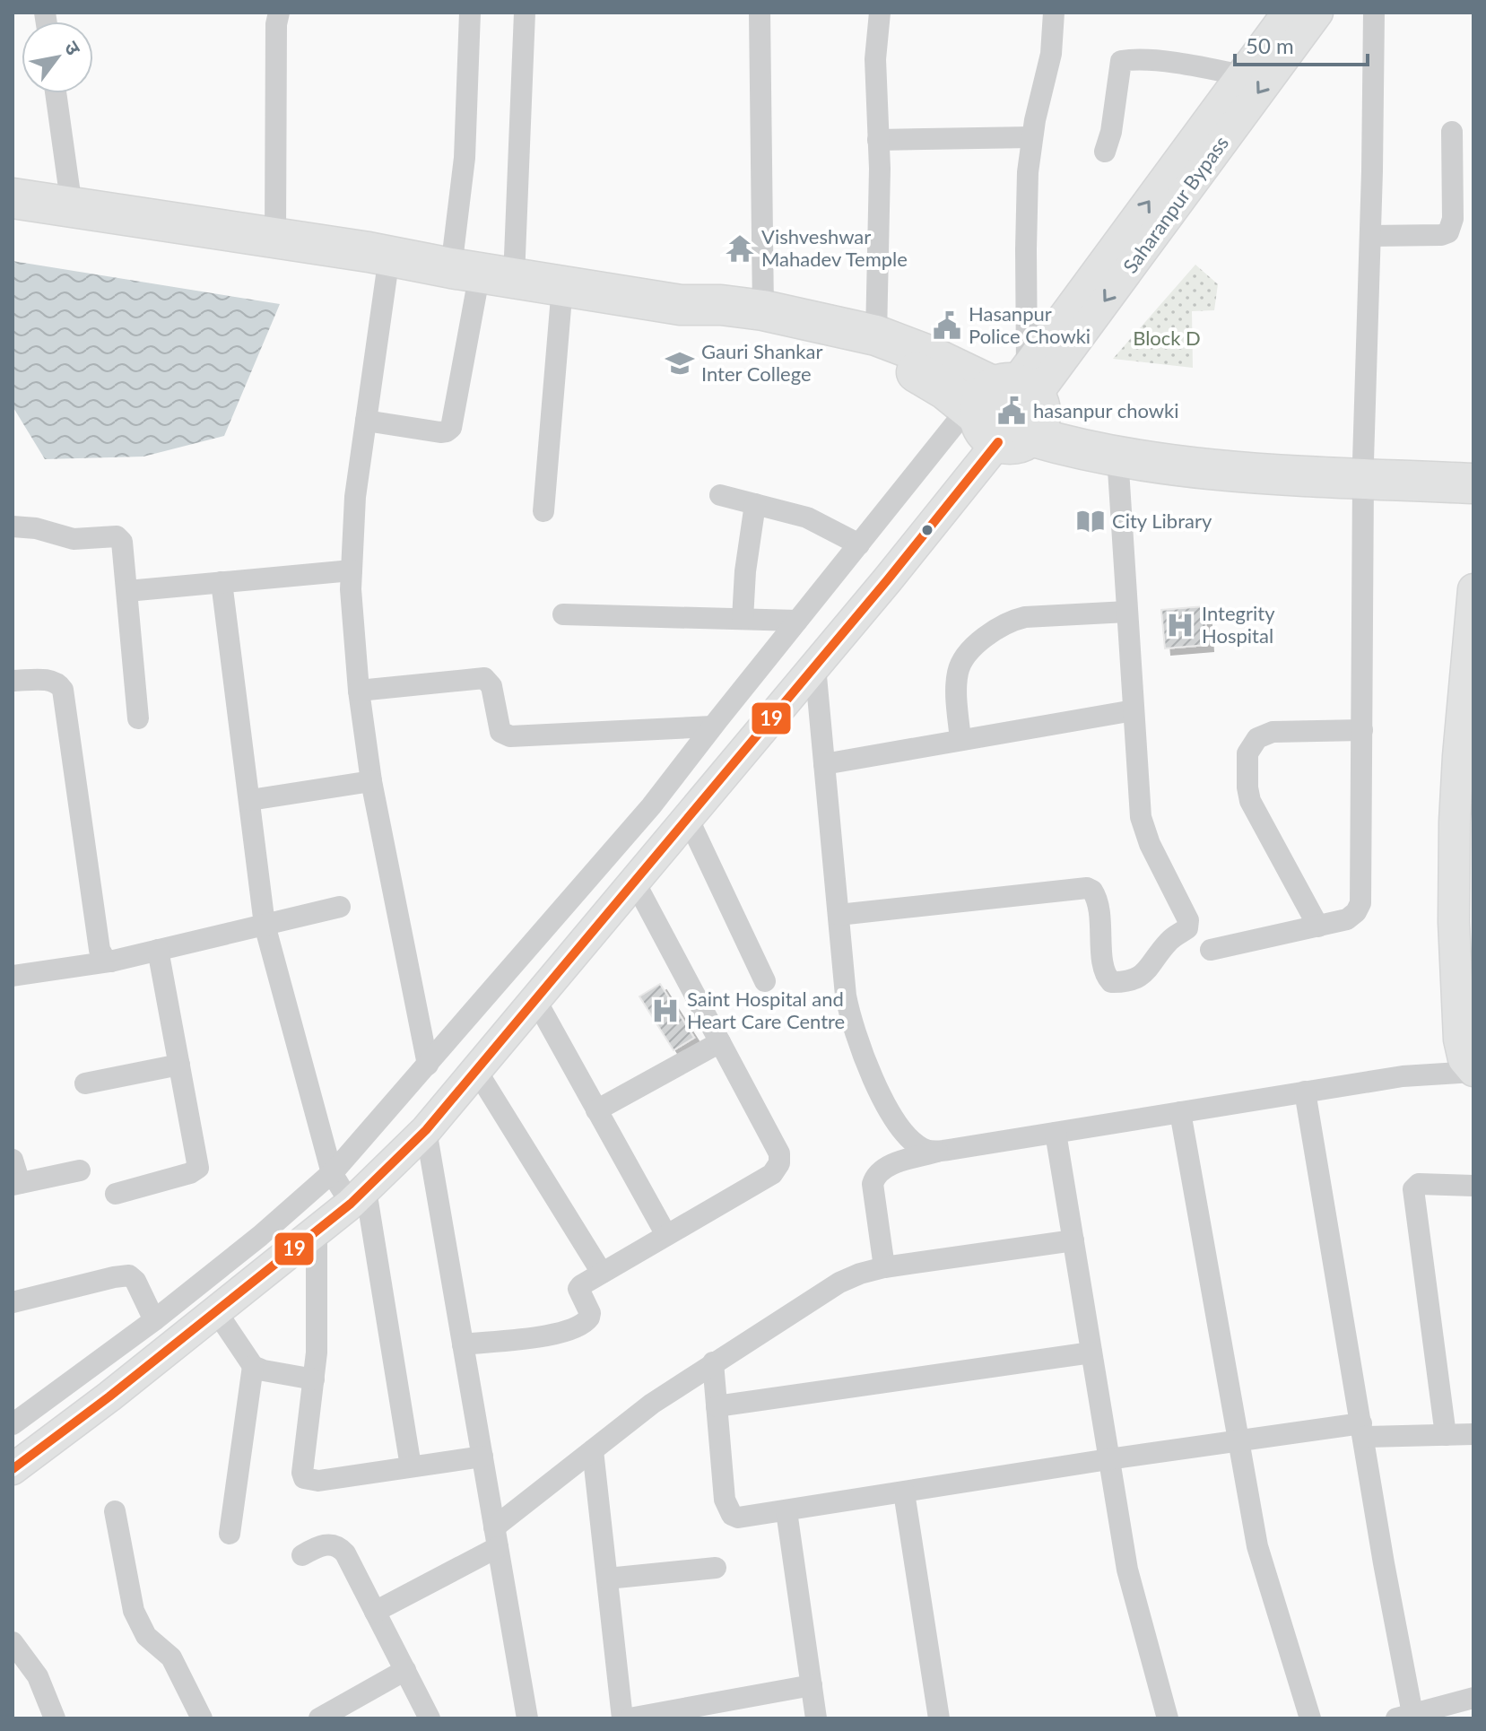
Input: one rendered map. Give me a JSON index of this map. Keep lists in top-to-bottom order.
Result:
{
  "streets": {
    "street": ["Saharanpur Bypass"]
  },
  "parks": ["Block D"],
  "places": {
    "temple": ["Vishveshwar Mahadev Temple"],
    "public building": ["Hasanpur Police Chowki", "hasanpur chowki"],
    "school or university": ["Gauri Shankar Inter College"],
    "library": ["City Library"],
    "hospital": ["Integrity Hospital", "Saint Hospital and Heart Care Centre"]
  },
  "lines": ["transit line 19"],
  "scale_bar": "50 m",
  "north": "top right"
}
